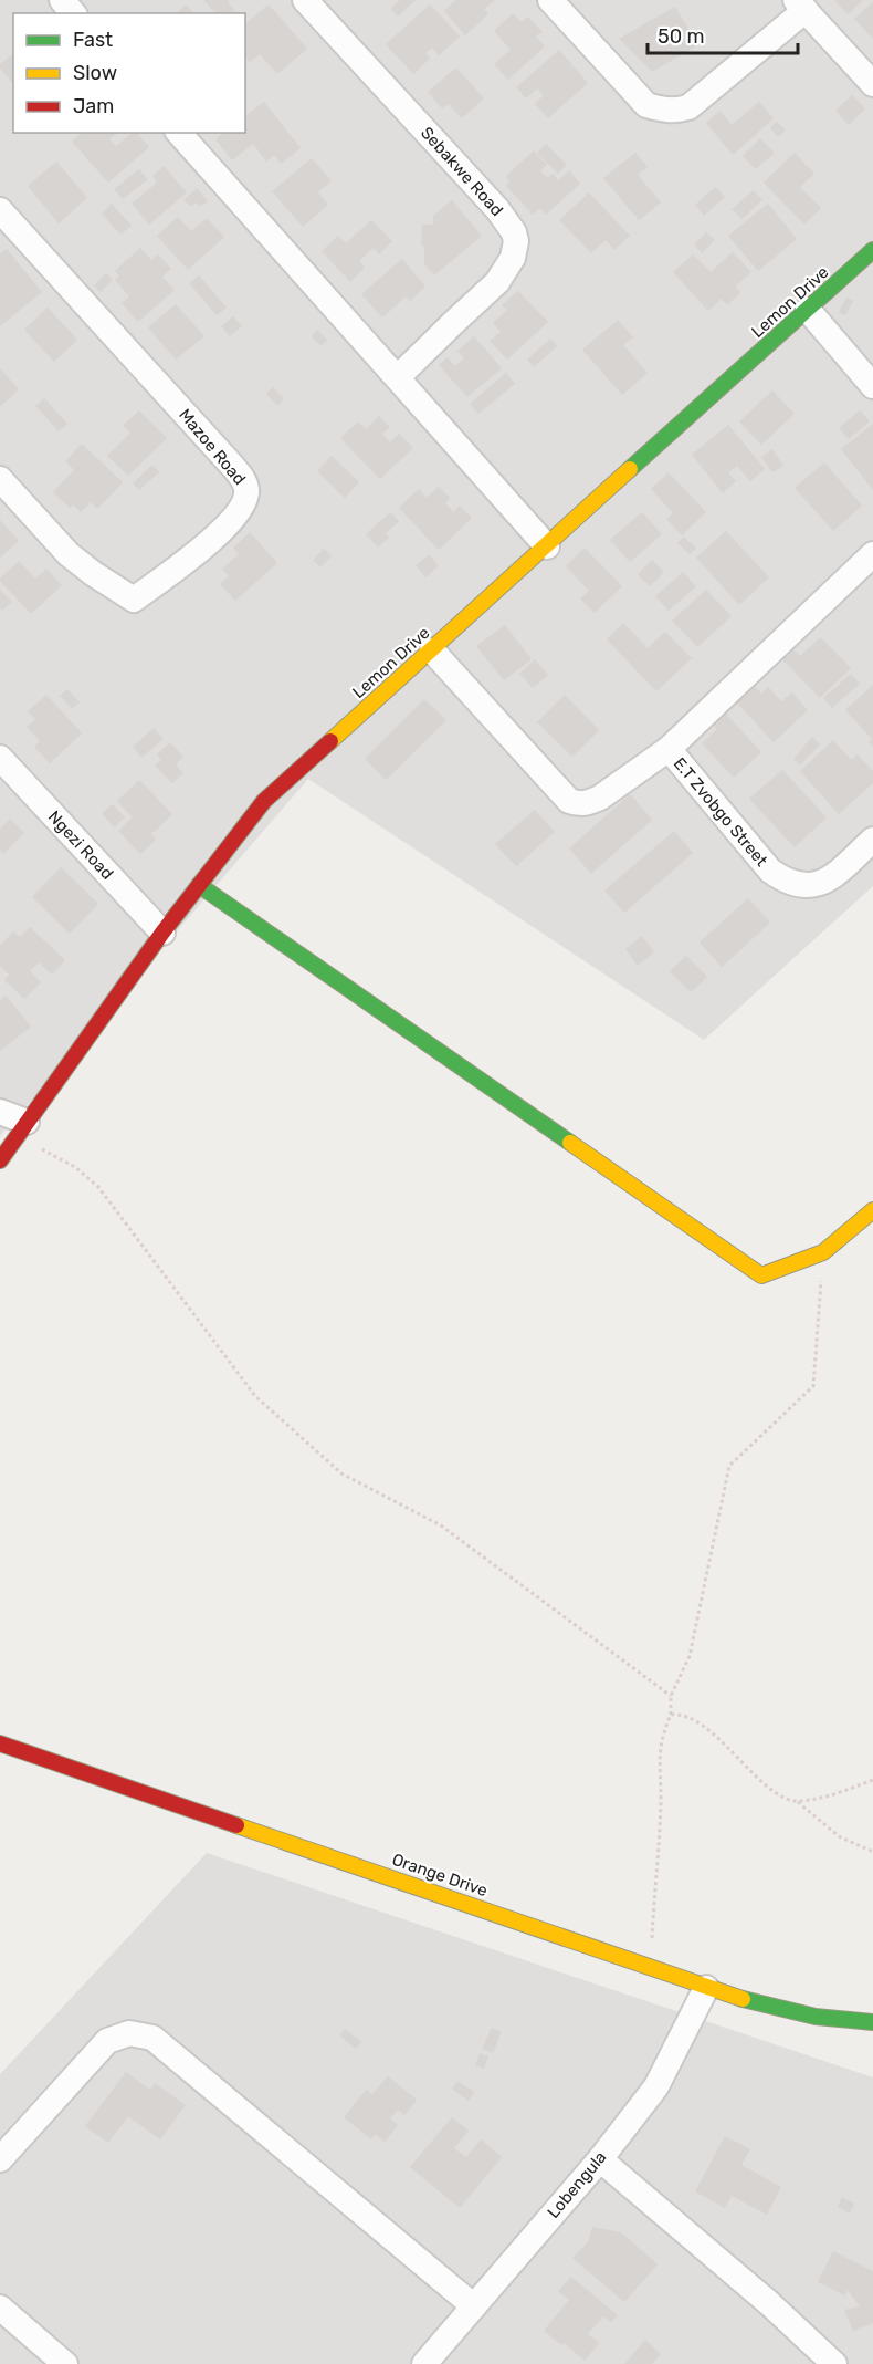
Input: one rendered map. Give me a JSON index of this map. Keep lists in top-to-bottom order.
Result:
{
  "streets": {
    "street": [
      "Sebakwe Road",
      "Lemon Drive",
      "Mazoe Road",
      "E.T Zvobgo Street",
      "Ngezi Road",
      "Orange Drive",
      "Lobengula"
    ]
  },
  "crossings": [
    ["Lemon Drive", "Ngezi Road"],
    ["Orange Drive", "Lobengula"]
  ],
  "legend": ["Fast", "Slow", "Jam"],
  "scale_bar": "50 m"
}
